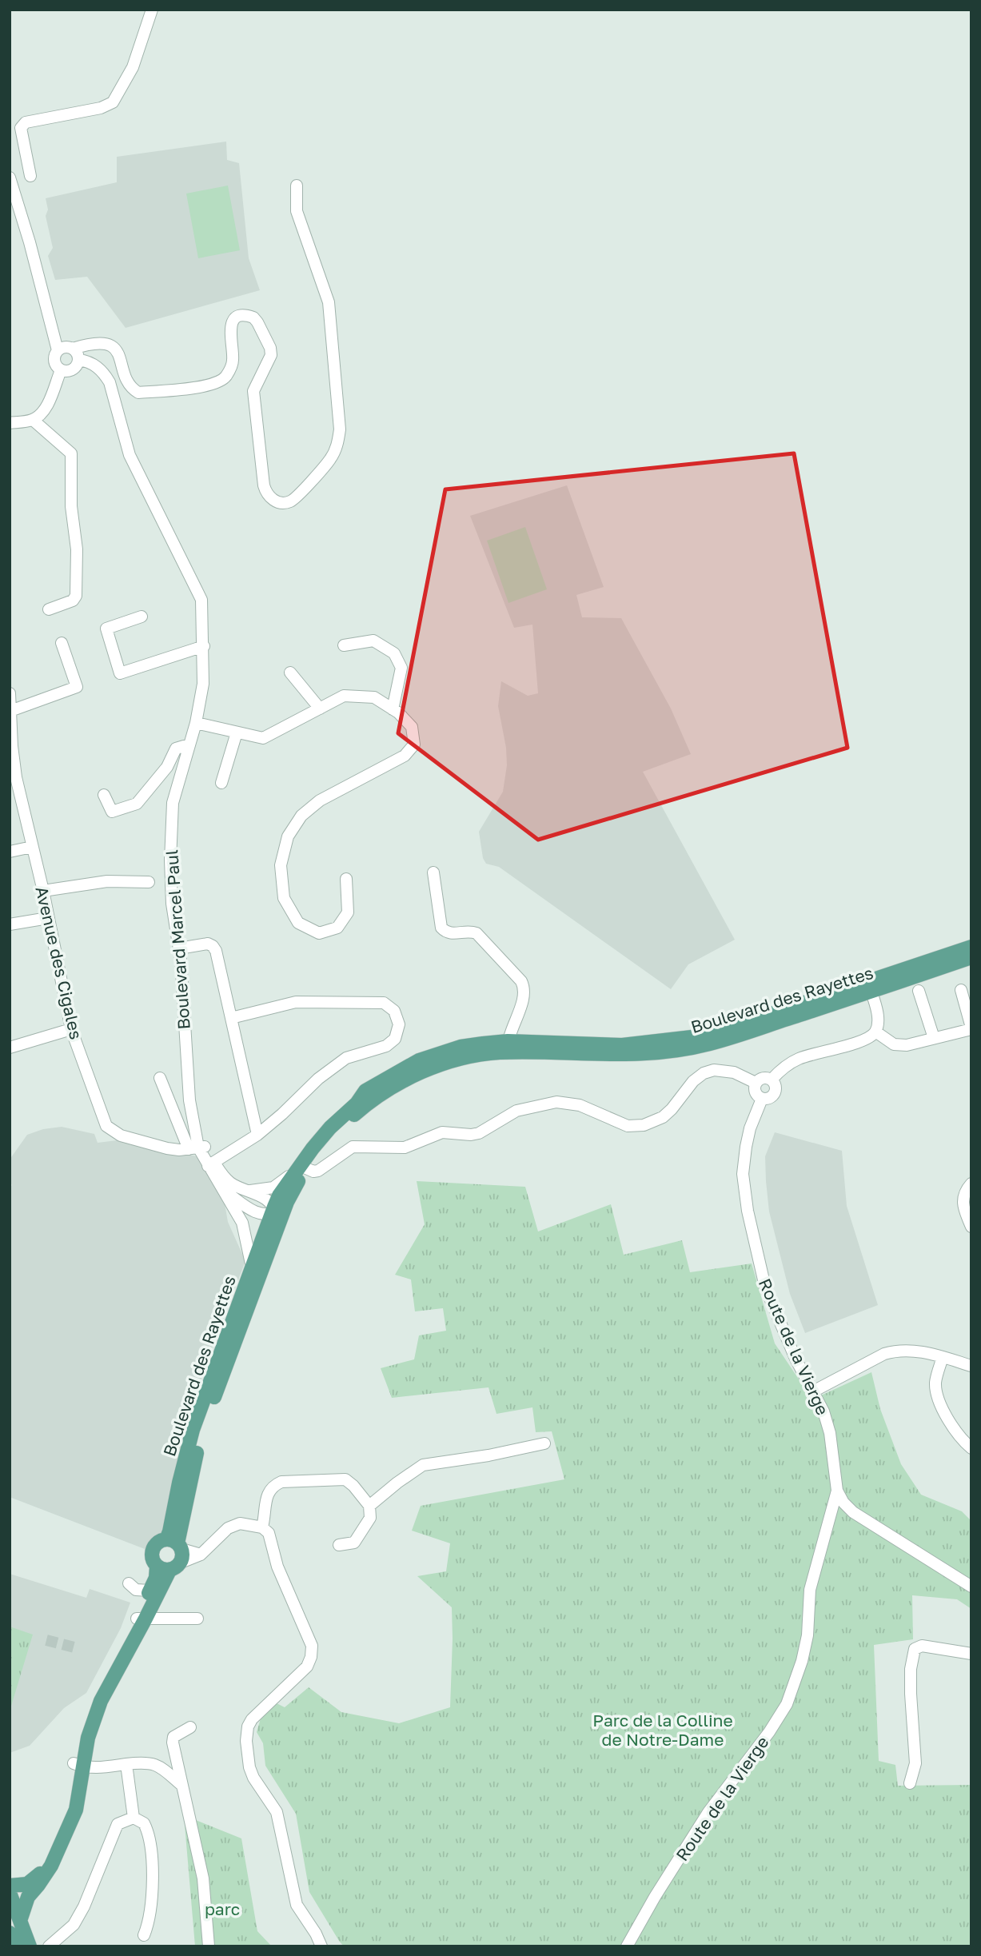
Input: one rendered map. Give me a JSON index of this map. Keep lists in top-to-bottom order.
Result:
{
  "streets": {
    "main road": ["Boulevard des Rayettes"],
    "street": ["Boulevard Marcel Paul", "Avenue des Cigales", "Route de la Vierge"]
  },
  "crossings": [
    ["Boulevard Marcel Paul", "Avenue des Cigales"],
    ["Boulevard Marcel Paul", "Boulevard des Rayettes"]
  ],
  "parks": ["Parc de la Colline de Notre-Dame", "parc"]
}
